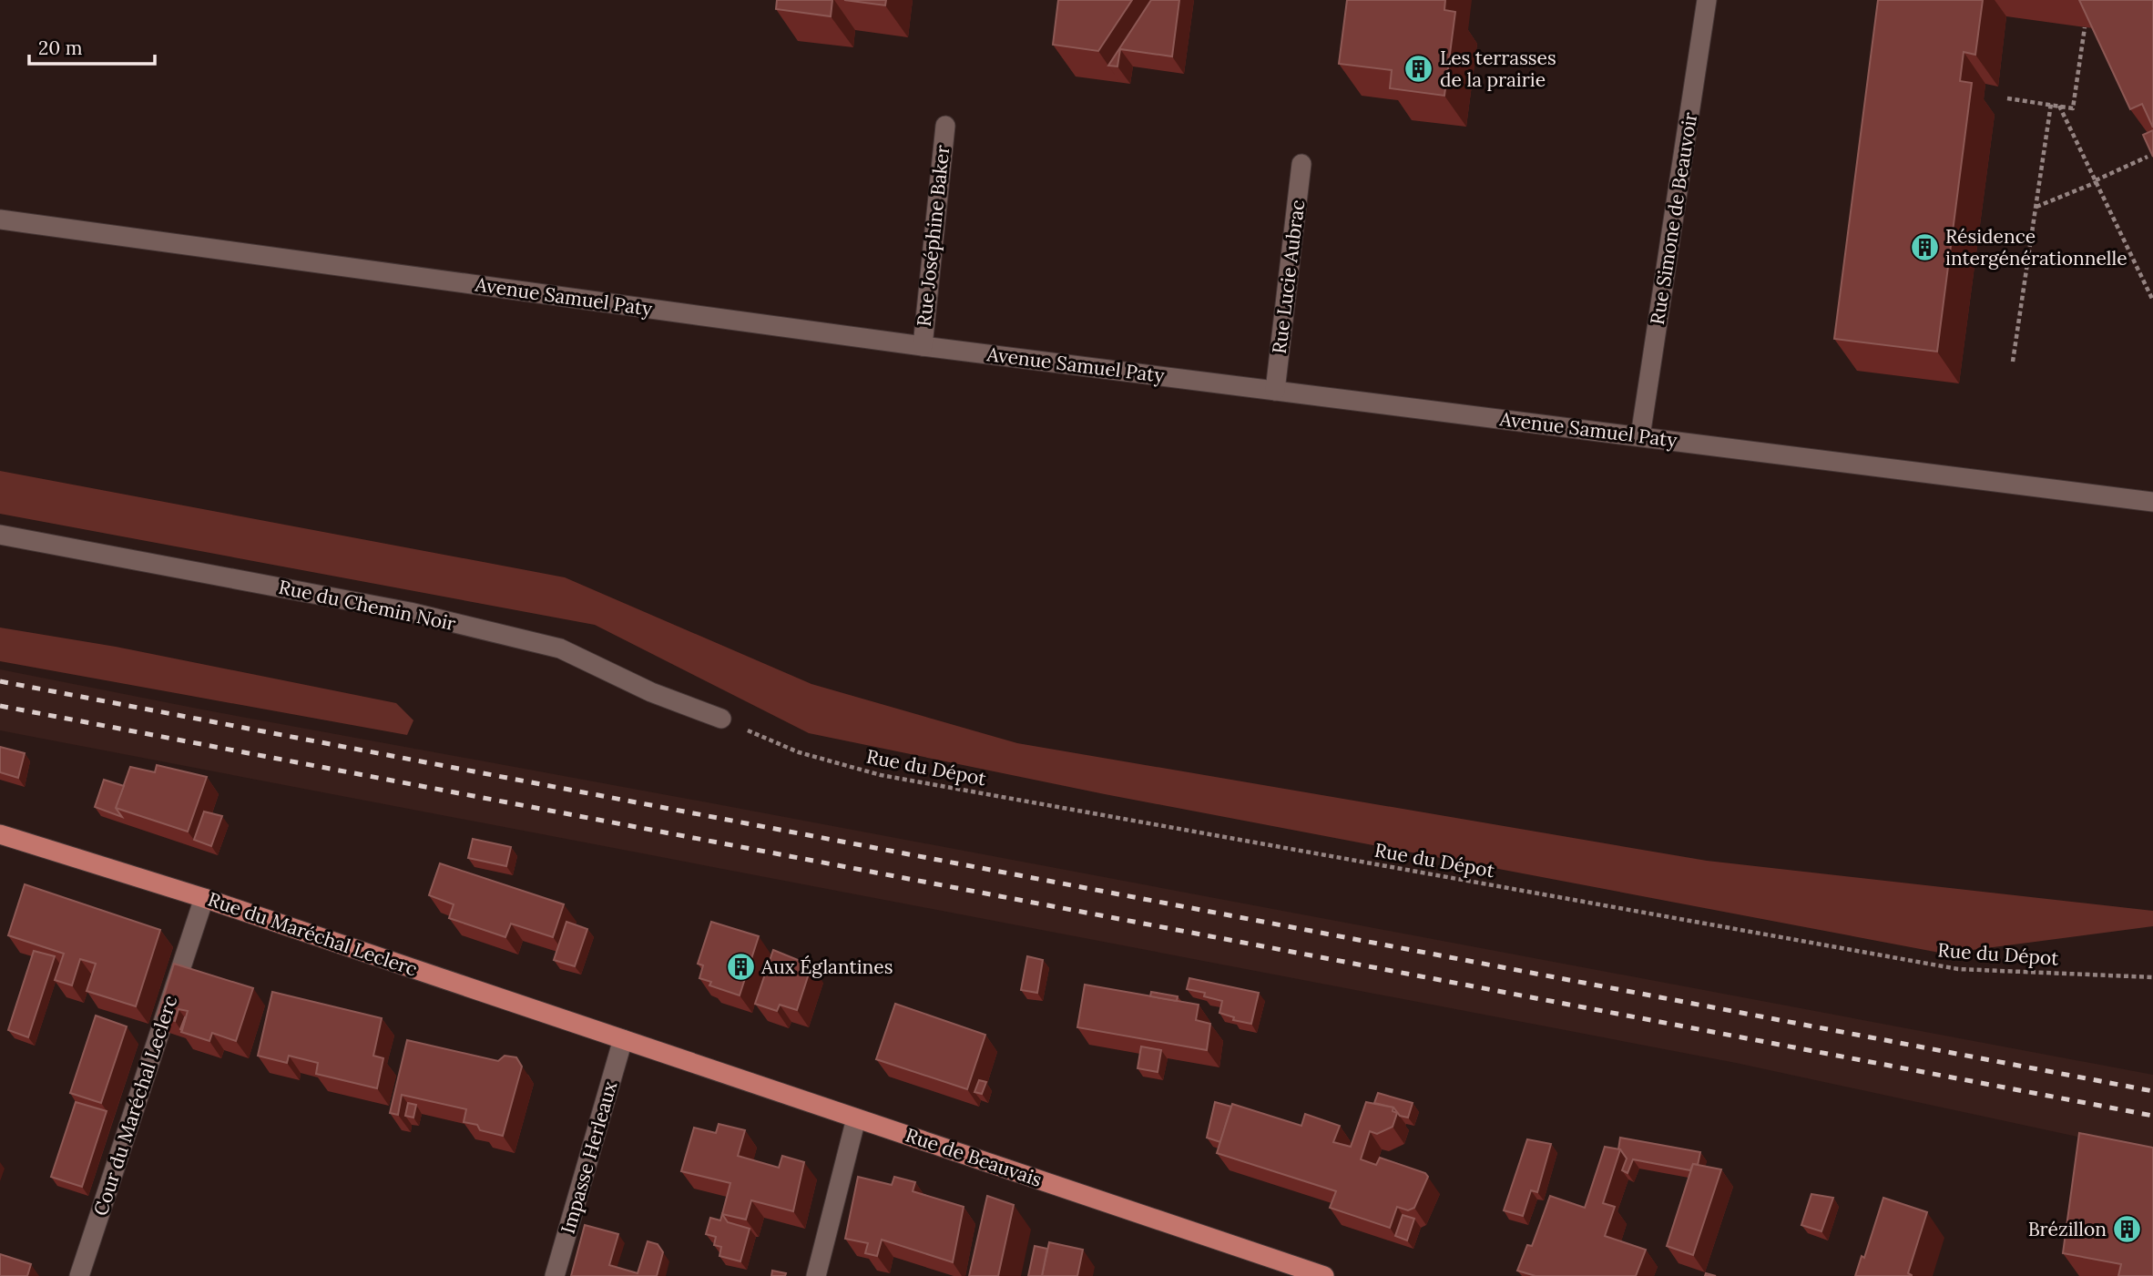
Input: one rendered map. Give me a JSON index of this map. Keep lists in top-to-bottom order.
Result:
{
  "streets": {
    "main road": ["Rue du Maréchal Leclerc", "Rue de Beauvais"],
    "street": [
      "Rue Simone de Beauvoir",
      "Rue Joséphine Baker",
      "Rue Lucie Aubrac",
      "Avenue Samuel Paty",
      "Rue du Chemin Noir",
      "Cour du Maréchal Leclerc",
      "Impasse Herleaux"
    ],
    "path": ["Rue du Dépot"]
  },
  "crossings": [
    ["Rue Simone de Beauvoir", "Avenue Samuel Paty"],
    ["Rue Joséphine Baker", "Avenue Samuel Paty"],
    ["Rue Lucie Aubrac", "Avenue Samuel Paty"],
    ["Rue du Chemin Noir", "Rue du Dépot"],
    ["Rue du Maréchal Leclerc", "Cour du Maréchal Leclerc"],
    ["Rue du Maréchal Leclerc", "Impasse Herleaux"],
    ["Rue du Maréchal Leclerc", "Rue de Beauvais"],
    ["Impasse Herleaux", "Rue de Beauvais"]
  ],
  "places": {
    "building": [
      "Les terrasses de la prairie",
      "Résidence intergénérationnelle",
      "Aux Églantines",
      "Brézillon"
    ]
  },
  "scale_bar": "20 m"
}
